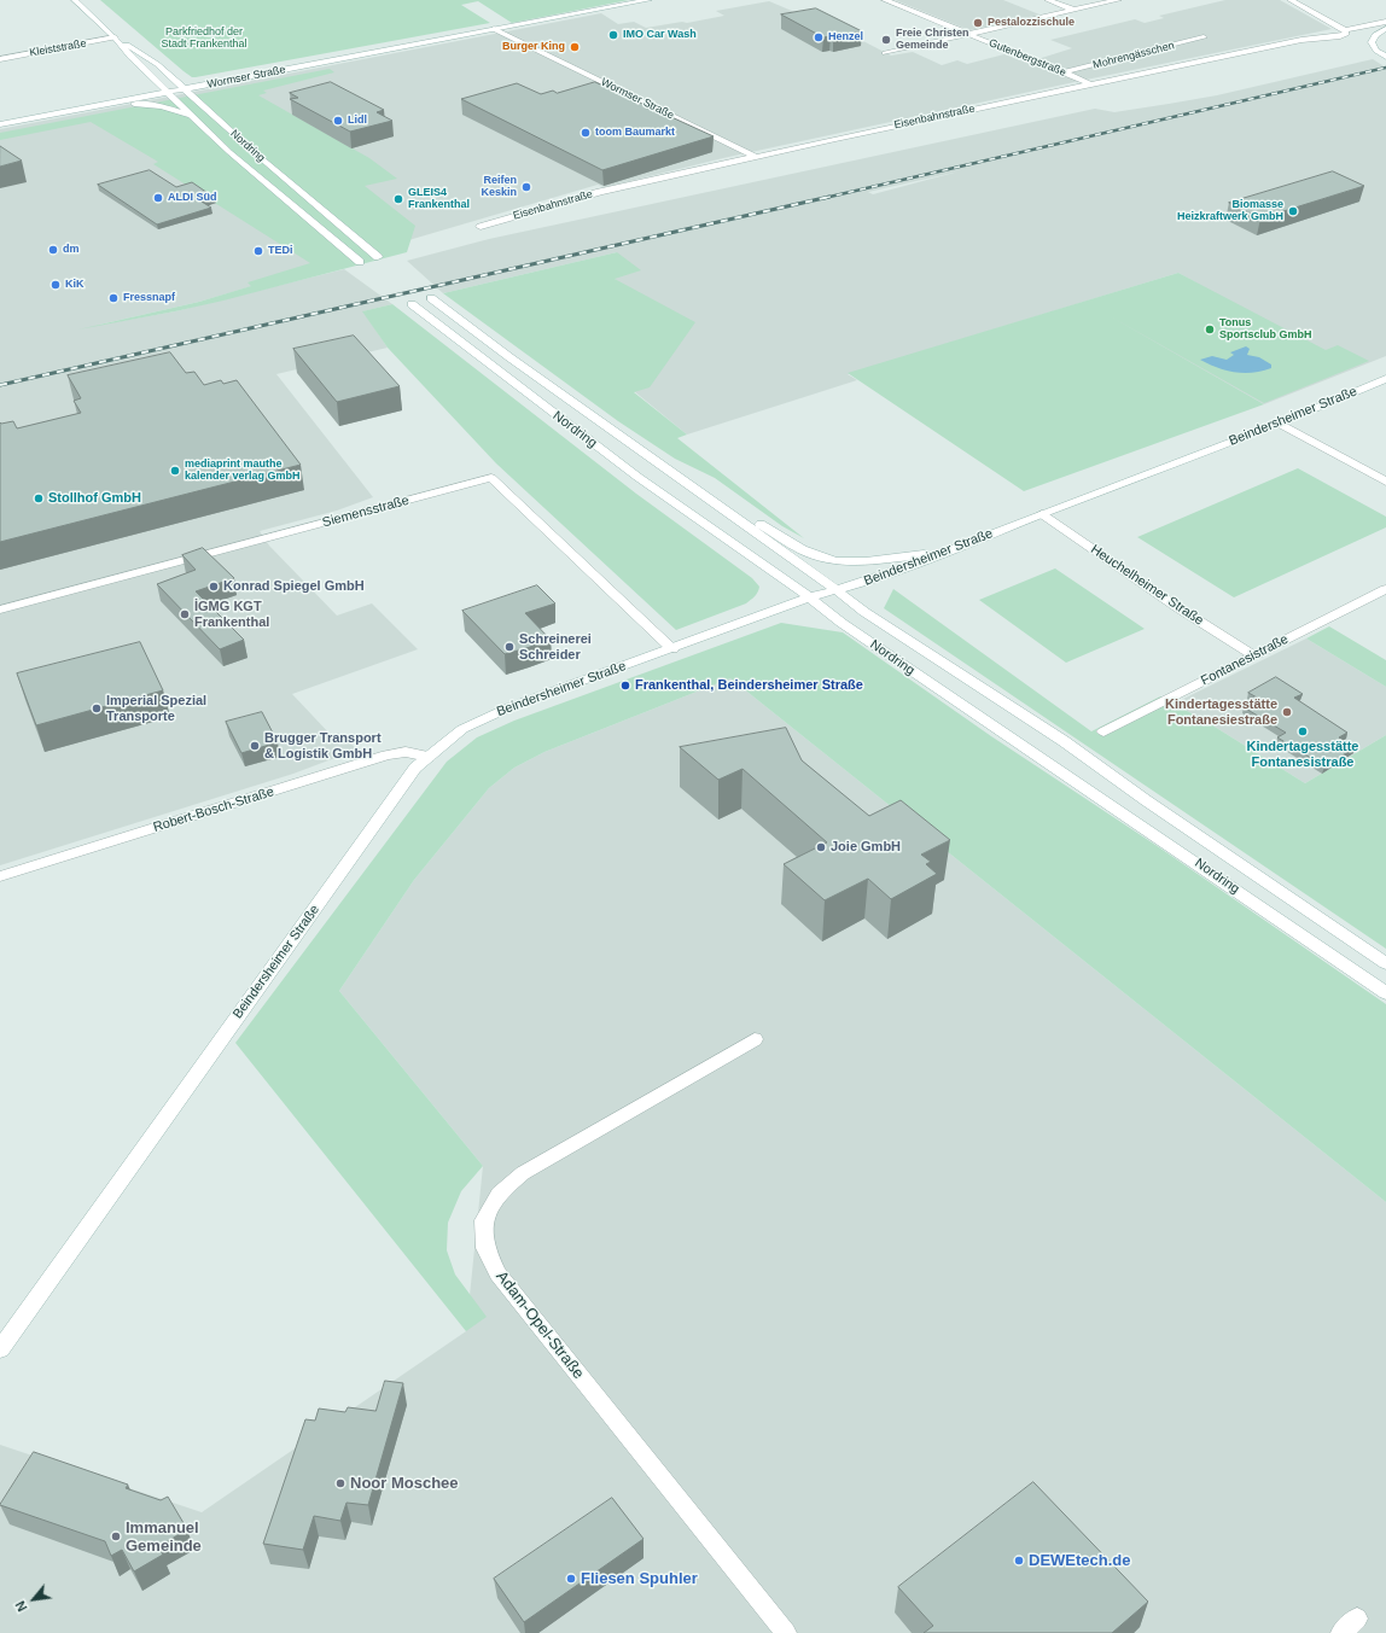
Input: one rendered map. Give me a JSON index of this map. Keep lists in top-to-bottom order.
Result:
{
  "streets": {
    "street": [
      "Kleiststraße",
      "Mohrengässchen",
      "Gutenbergstraße",
      "Wormser Straße",
      "Eisenbahnstraße",
      "Nordring",
      "Beindersheimer Straße",
      "Siemensstraße",
      "Heuchelheimer Straße",
      "Fontanesistraße",
      "Robert-Bosch-Straße",
      "Adam-Opel-Straße"
    ]
  },
  "crossings": [
    ["Kleiststraße", "Nordring"],
    ["Mohrengässchen", "Gutenbergstraße"],
    ["Gutenbergstraße", "Eisenbahnstraße"],
    ["Wormser Straße", "Eisenbahnstraße"],
    ["Wormser Straße", "Nordring"],
    ["Nordring", "Beindersheimer Straße"],
    ["Beindersheimer Straße", "Siemensstraße"],
    ["Beindersheimer Straße", "Heuchelheimer Straße"],
    ["Beindersheimer Straße", "Robert-Bosch-Straße"],
    ["Heuchelheimer Straße", "Fontanesistraße"]
  ],
  "parks": ["Parkfriedhof der Stadt Frankenthal"],
  "places": [
    "Pestalozzischule",
    "IMO Car Wash",
    "Henzel",
    "Freie Christen Gemeinde",
    "Burger King",
    "Lidl",
    "toom Baumarkt",
    "Reifen Keskin",
    "ALDI Süd",
    "GLEIS4 Frankenthal",
    "Biomasse Heizkraftwerk GmbH",
    "dm",
    "TEDi",
    "KiK",
    "Fressnapf",
    "Tonus Sportsclub GmbH",
    "mediaprint mauthe kalender verlag GmbH",
    "Stollhof GmbH",
    "Konrad Spiegel GmbH",
    "İGMG KGT Frankenthal",
    "Schreinerei Schreider",
    "Frankenthal, Beindersheimer Straße",
    "Imperial Spezial Transporte",
    "Kindertagesstätte Fontanesiestraße",
    "Kindertagesstätte Fontanesistraße",
    "Brugger Transport & Logistik GmbH",
    "Joie GmbH",
    "Noor Moschee",
    "Immanuel Gemeinde",
    "DEWEtech.de",
    "Fliesen Spuhler"
  ],
  "north": "bottom left"
}
